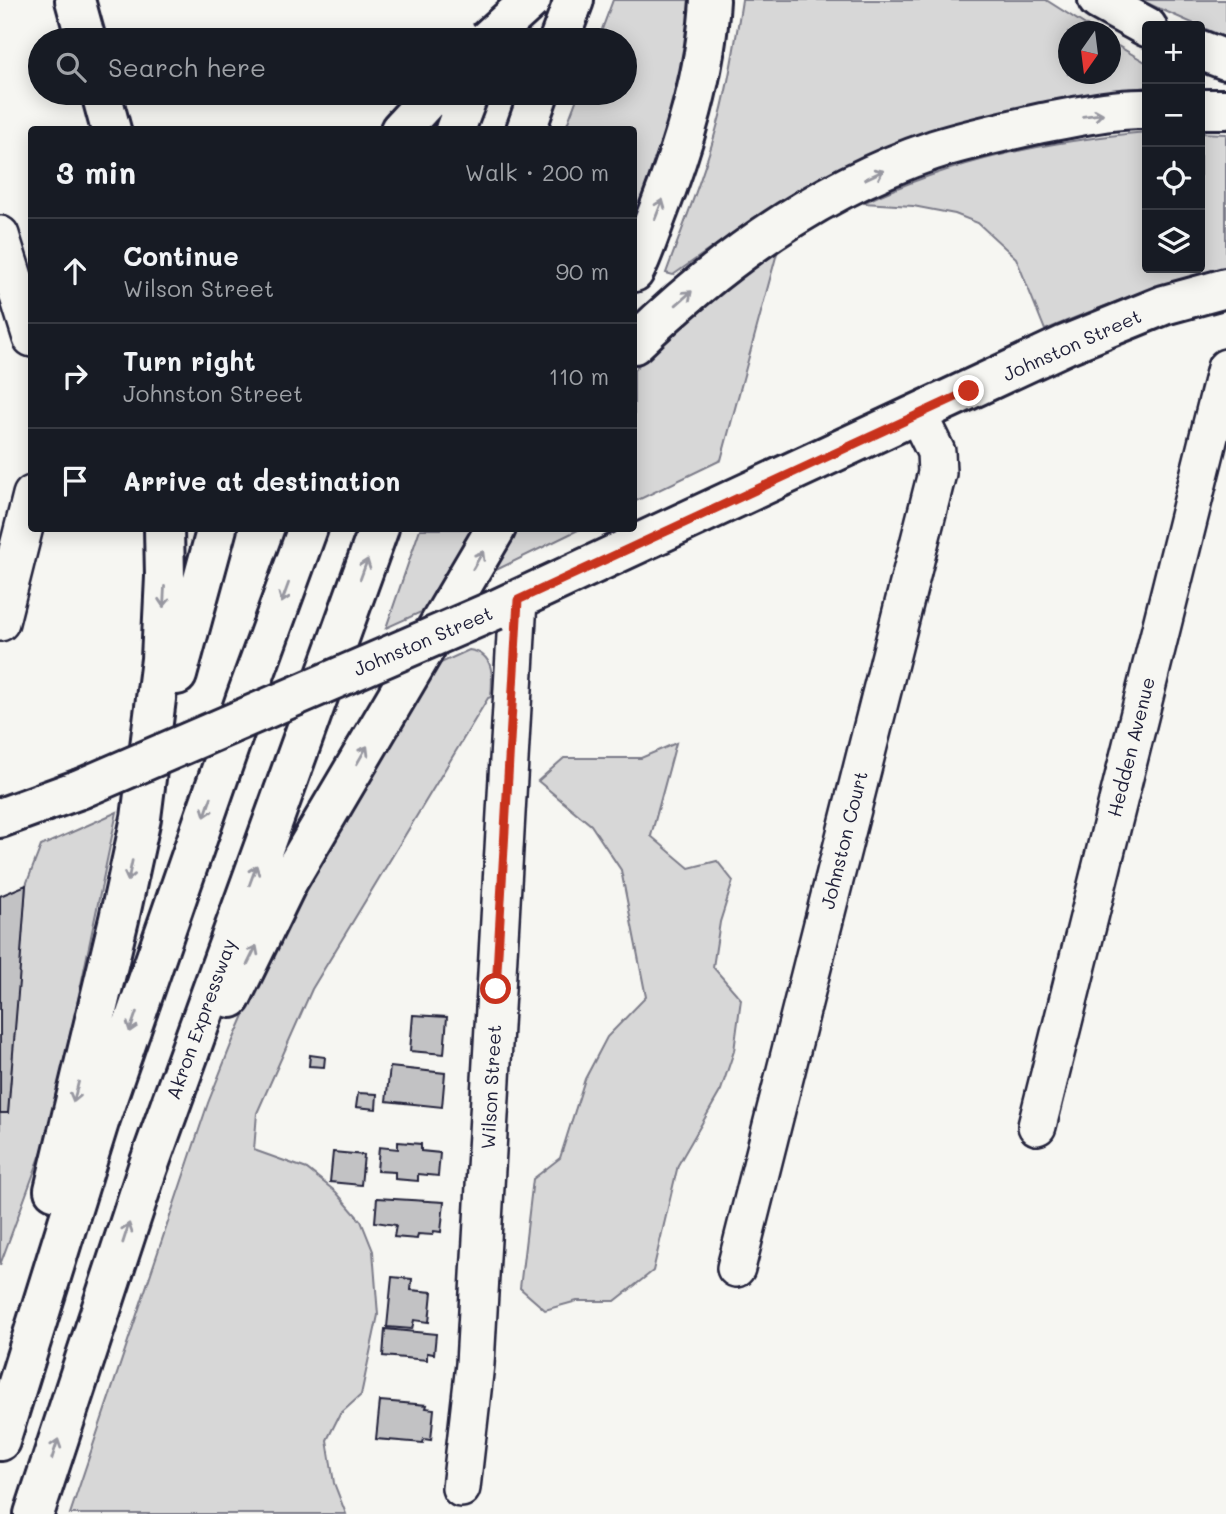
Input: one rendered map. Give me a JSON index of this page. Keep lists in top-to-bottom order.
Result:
{
  "streets": {
    "main road": ["Johnston Street", "Akron Expressway"],
    "street": ["Hedden Avenue", "Johnston Court", "Wilson Street"]
  },
  "crossings": [
    ["Johnston Street", "Johnston Court"],
    ["Johnston Street", "Wilson Street"]
  ],
  "north": "bottom",
  "page": {
    "map_buttons": ["+", "−"],
    "search": "Search here",
    "heading": ["3 min", "Walk · 200 m"],
    "list": [
      ["Continue", "Wilson Street", "90 m"],
      ["Turn right", "Johnston Street", "110 m"],
      "Arrive at destination"
    ]
  }
}
